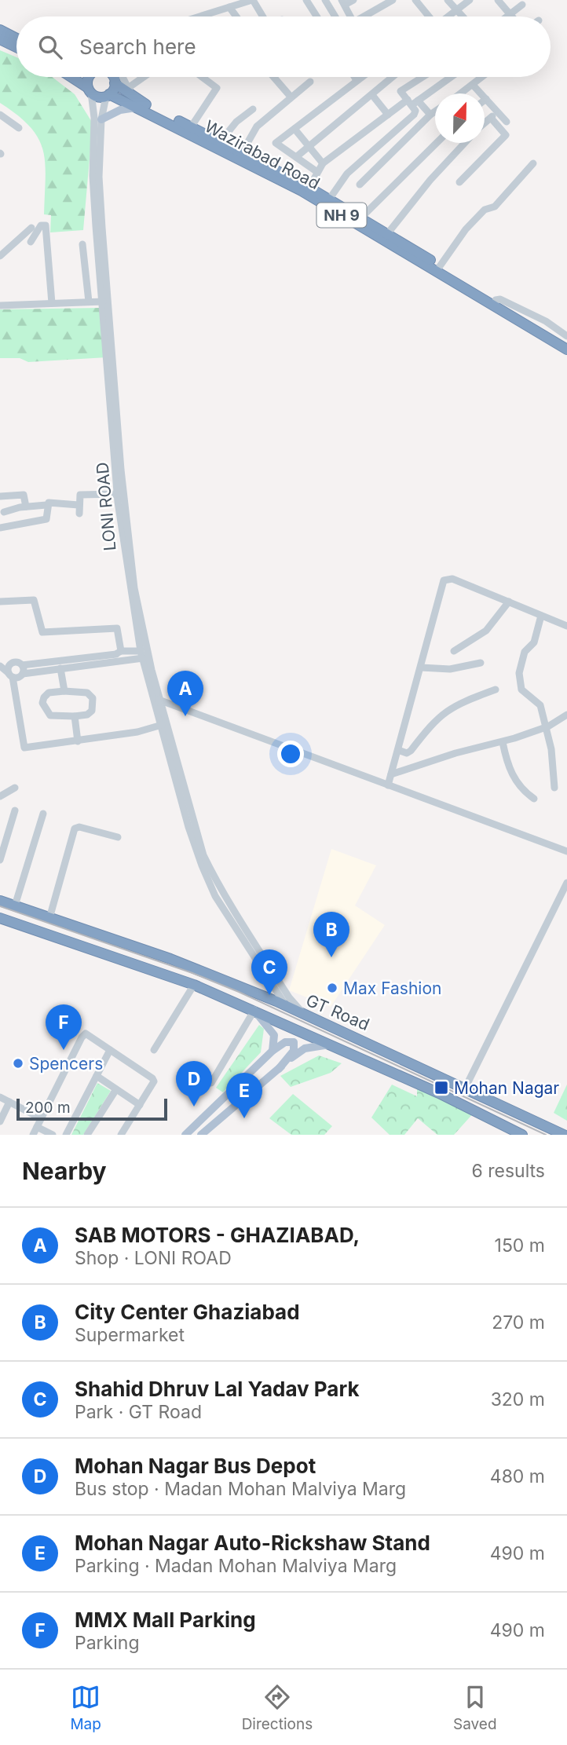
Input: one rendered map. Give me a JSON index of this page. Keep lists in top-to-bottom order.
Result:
{
  "streets": {
    "highway": ["Wazirabad Road", "NH 9", "GT Road"],
    "street": ["LONI ROAD"]
  },
  "places": {
    "other": ["Max Fashion", "Spencers"],
    "transit": ["Mohan Nagar"]
  },
  "scale_bar": "200 m",
  "north": "top",
  "page": {
    "search": "Search here",
    "pins": [
      "A",
      "B",
      "C",
      "F",
      "D",
      "E"
    ],
    "scale": "200 m",
    "heading": ["Nearby", "6 results"],
    "list": [
      {
        "mark": "A",
        "name": "SAB MOTORS - GHAZIABAD,",
        "note": "Shop · LONI ROAD",
        "value": "150 m"
      },
      {
        "mark": "B",
        "name": "City Center Ghaziabad",
        "note": "Supermarket",
        "value": "270 m"
      },
      {
        "mark": "C",
        "name": "Shahid Dhruv Lal Yadav Park",
        "note": "Park · GT Road",
        "value": "320 m"
      },
      {
        "mark": "D",
        "name": "Mohan Nagar Bus Depot",
        "note": "Bus stop · Madan Mohan Malviya Marg",
        "value": "480 m"
      },
      {
        "mark": "E",
        "name": "Mohan Nagar Auto-Rickshaw Stand",
        "note": "Parking · Madan Mohan Malviya Marg",
        "value": "490 m"
      },
      {
        "mark": "F",
        "name": "MMX Mall Parking",
        "note": "Parking",
        "value": "490 m"
      }
    ],
    "nav": ["Map", "Directions", "Saved"]
  }
}
